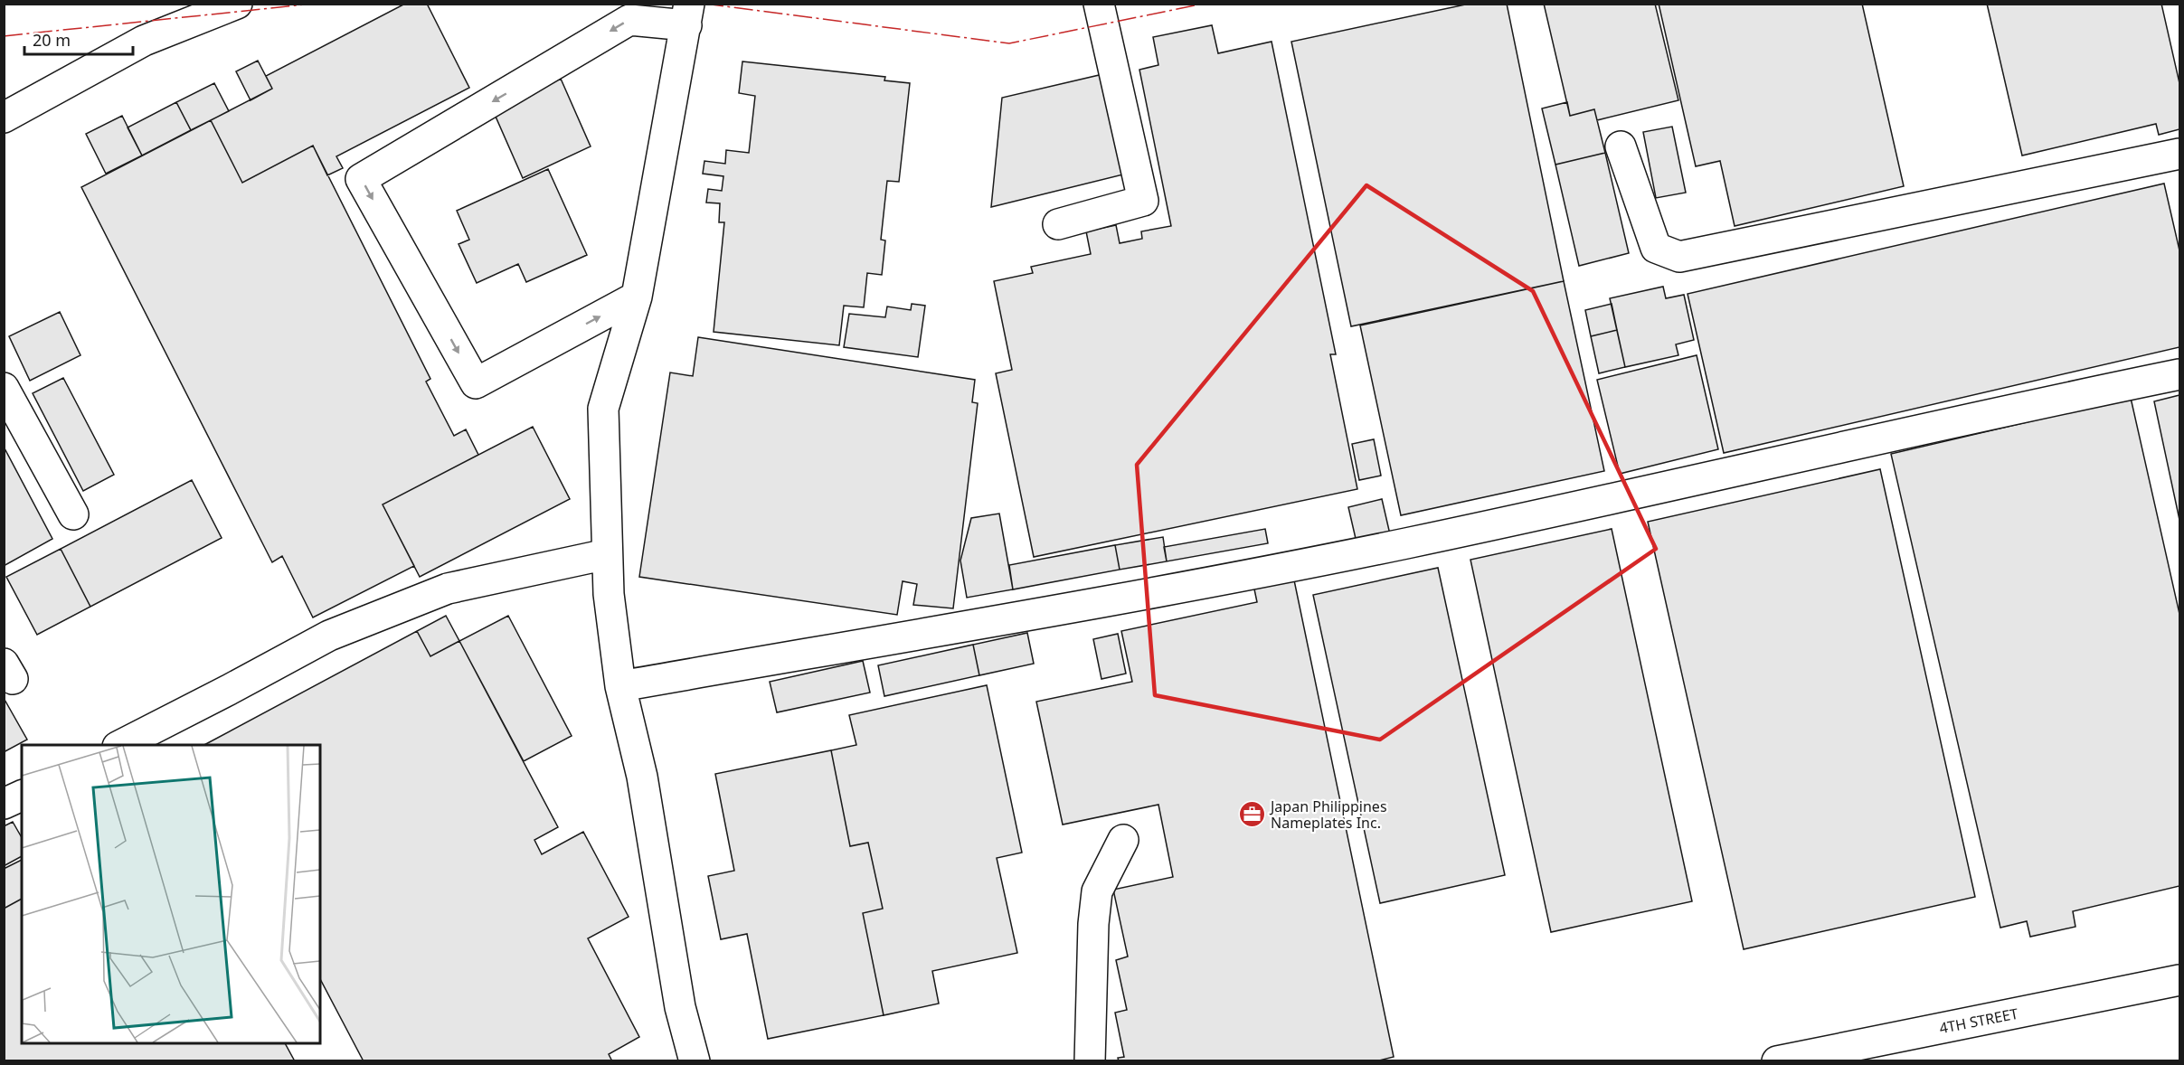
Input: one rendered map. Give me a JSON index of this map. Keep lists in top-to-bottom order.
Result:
{
  "streets": {
    "street": ["4TH STREET"]
  },
  "places": {
    "office": ["Japan Philippines Nameplates Inc."]
  },
  "scale_bar": "20 m"
}
